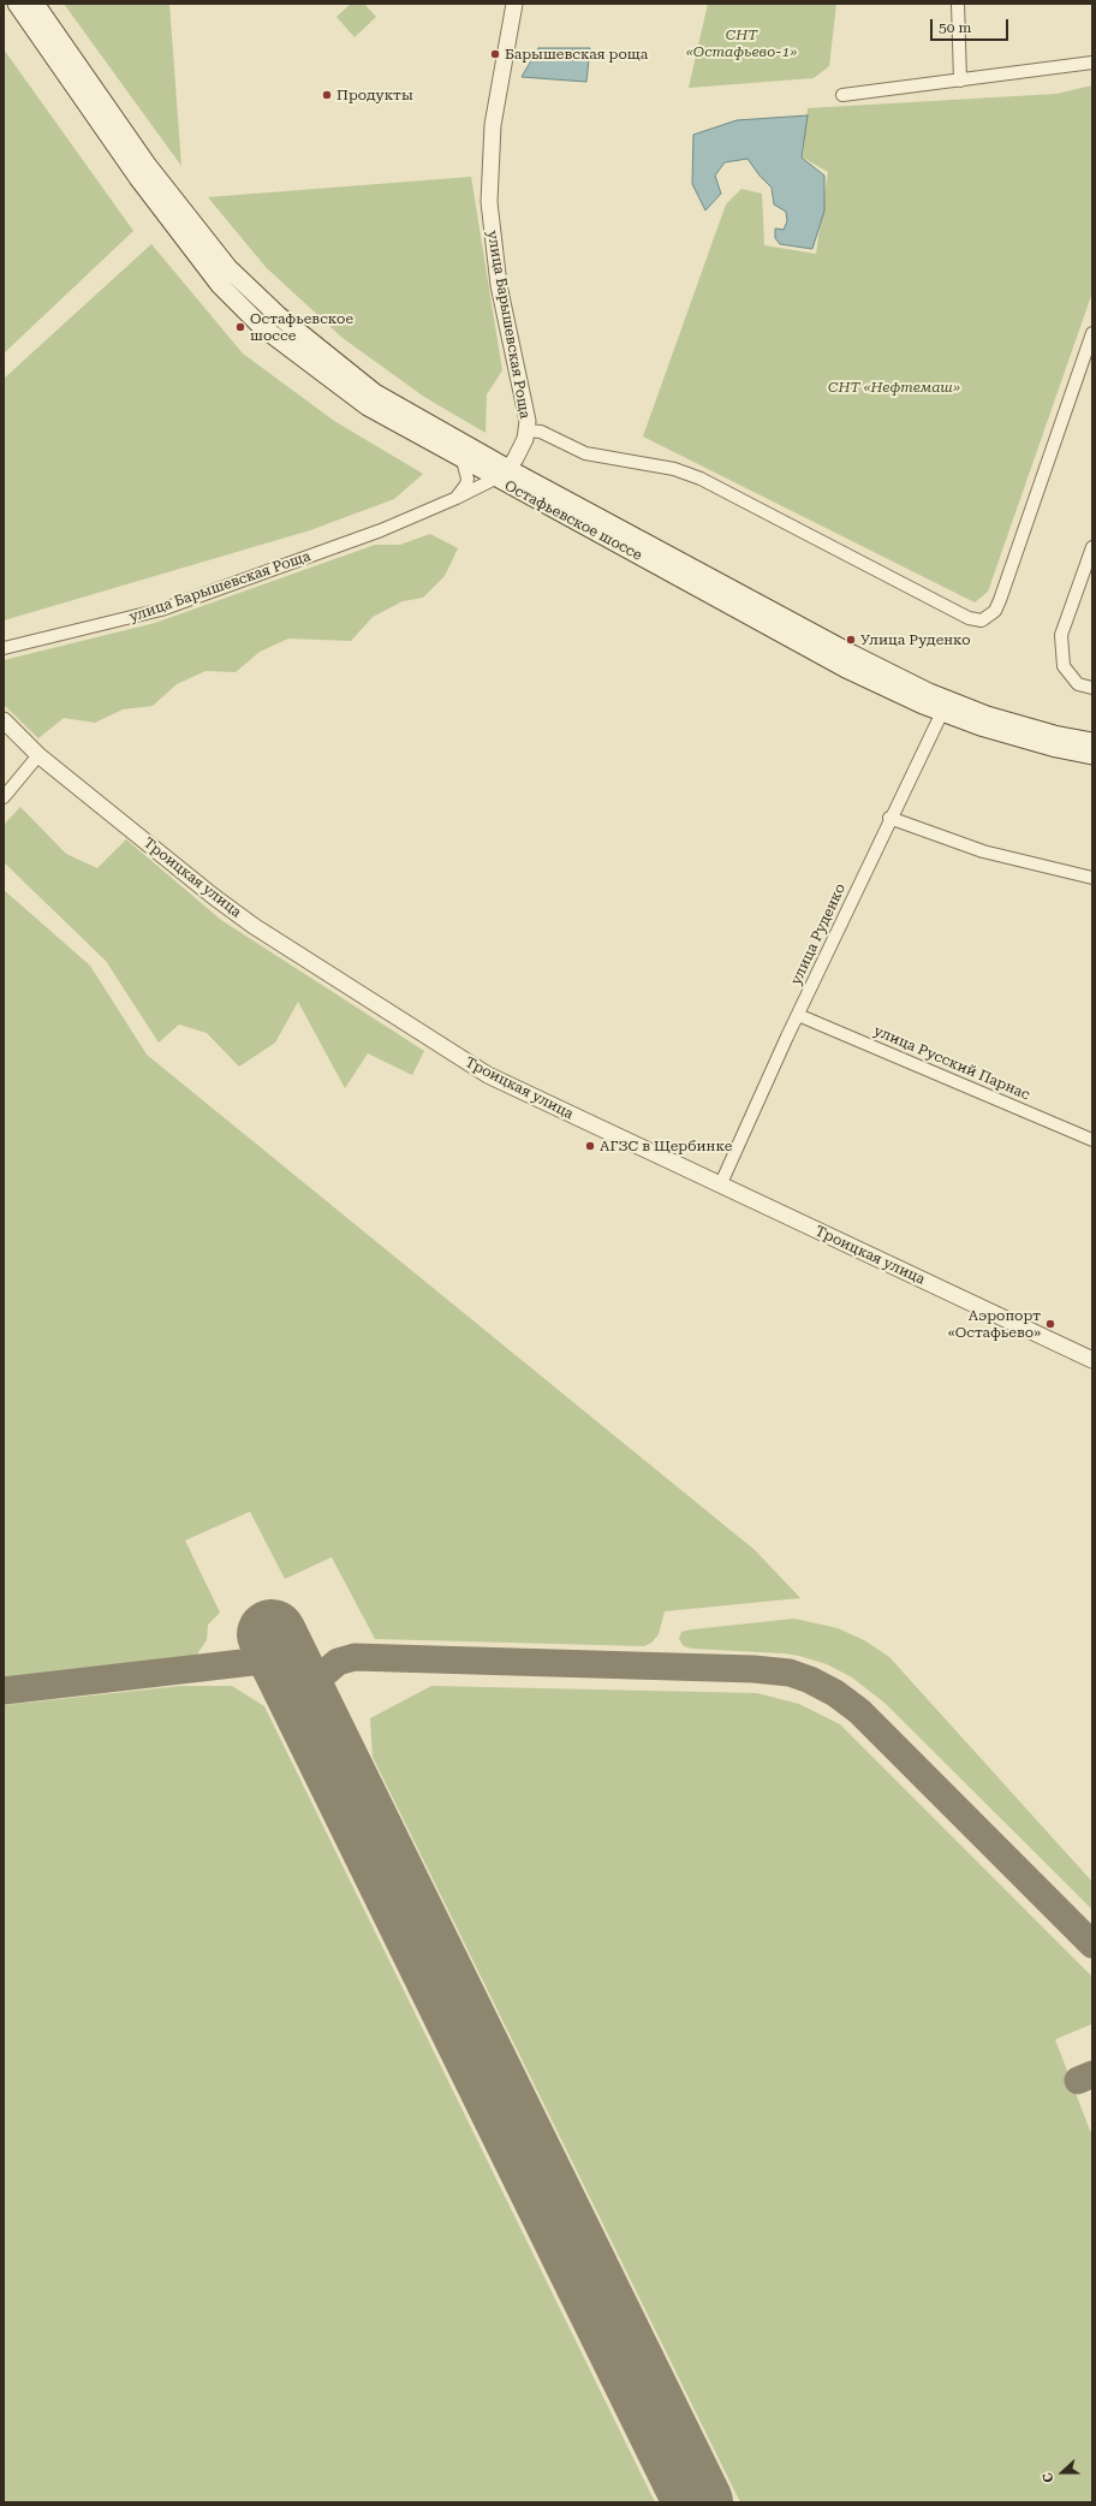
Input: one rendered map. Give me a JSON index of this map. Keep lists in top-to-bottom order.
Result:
{
  "streets": {
    "main road": ["Остафьевское шоссе"],
    "street": [
      "улица Барышевская Роща",
      "Троицкая улица",
      "улица Руденко",
      "улица Русский Парнас"
    ]
  },
  "crossings": [
    ["улица Барышевская Роща", "Остафьевское шоссе"],
    ["Остафьевское шоссе", "улица Руденко"],
    ["Троицкая улица", "улица Руденко"],
    ["улица Руденко", "улица Русский Парнас"]
  ],
  "parks": ["СНТ «Остафьево-1»", "СНТ «Нефтемаш»"],
  "places": [
    "Барышевская роща",
    "Продукты",
    "Остафьевское шоссе",
    "Улица Руденко",
    "АГЗС в Щербинке",
    "Аэропорт «Остафьево»"
  ],
  "scale_bar": "50 m",
  "north": "left"
}
